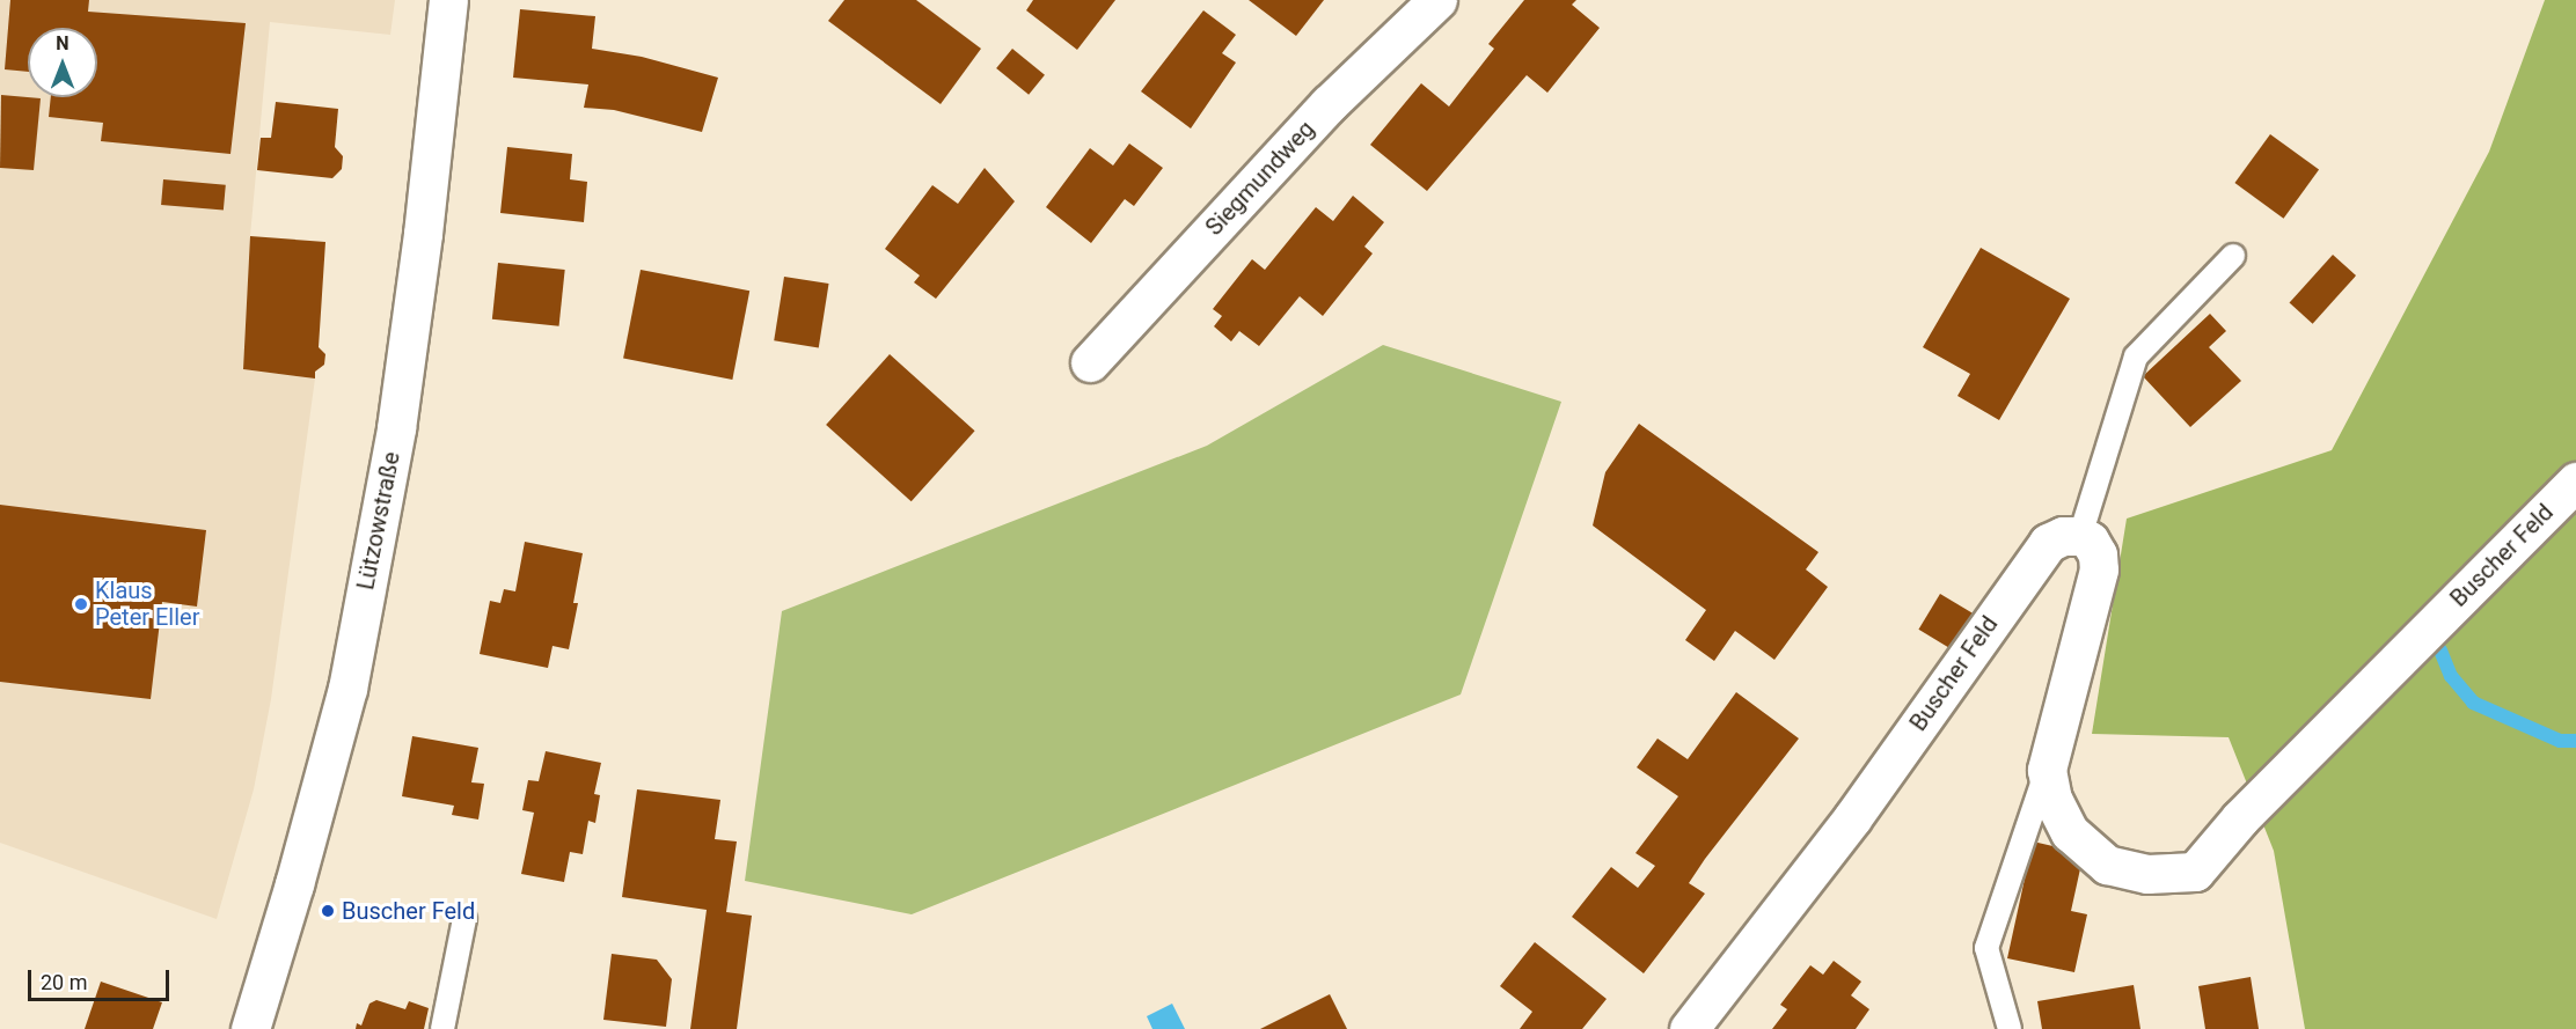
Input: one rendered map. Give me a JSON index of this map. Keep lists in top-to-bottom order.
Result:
{
  "streets": {
    "street": ["Siegmundweg", "Lützowstraße", "Buscher Feld"]
  },
  "places": ["Klaus Peter Eller", "Buscher Feld"],
  "scale_bar": "20 m",
  "north": "top"
}
